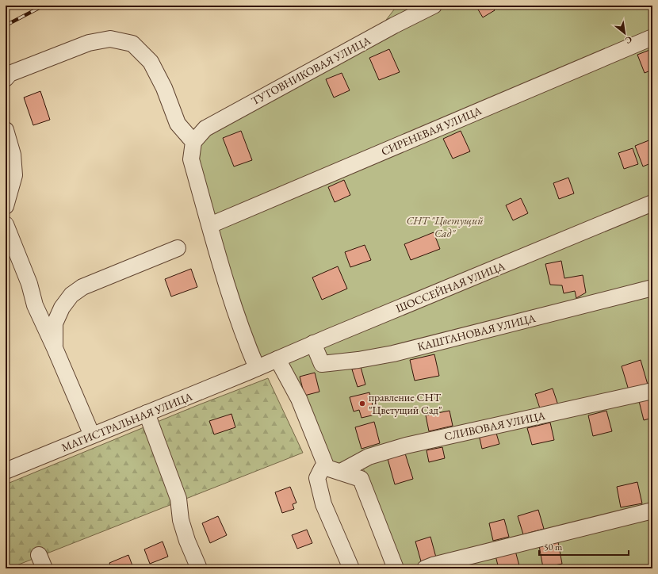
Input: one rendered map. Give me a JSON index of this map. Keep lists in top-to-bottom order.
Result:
{
  "streets": {
    "street": [
      "ТУТОВНИКОВАЯ УЛИЦА",
      "СИРЕНЕВАЯ УЛИЦА",
      "ШОССЕЙНАЯ УЛИЦА",
      "КАШТАНОВАЯ УЛИЦА",
      "МАГИСТРАЛЬНАЯ УЛИЦА",
      "СЛИВОВАЯ УЛИЦА"
    ]
  },
  "crossings": [
    ["ШОССЕЙНАЯ УЛИЦА", "КАШТАНОВАЯ УЛИЦА"],
    ["ШОССЕЙНАЯ УЛИЦА", "МАГИСТРАЛЬНАЯ УЛИЦА"]
  ],
  "parks": ["СНТ \"Цветущий Сад\""],
  "places": ["правление СНТ \"Цветущий Сад\""],
  "scale_bar": "50 m",
  "north": "bottom right"
}
